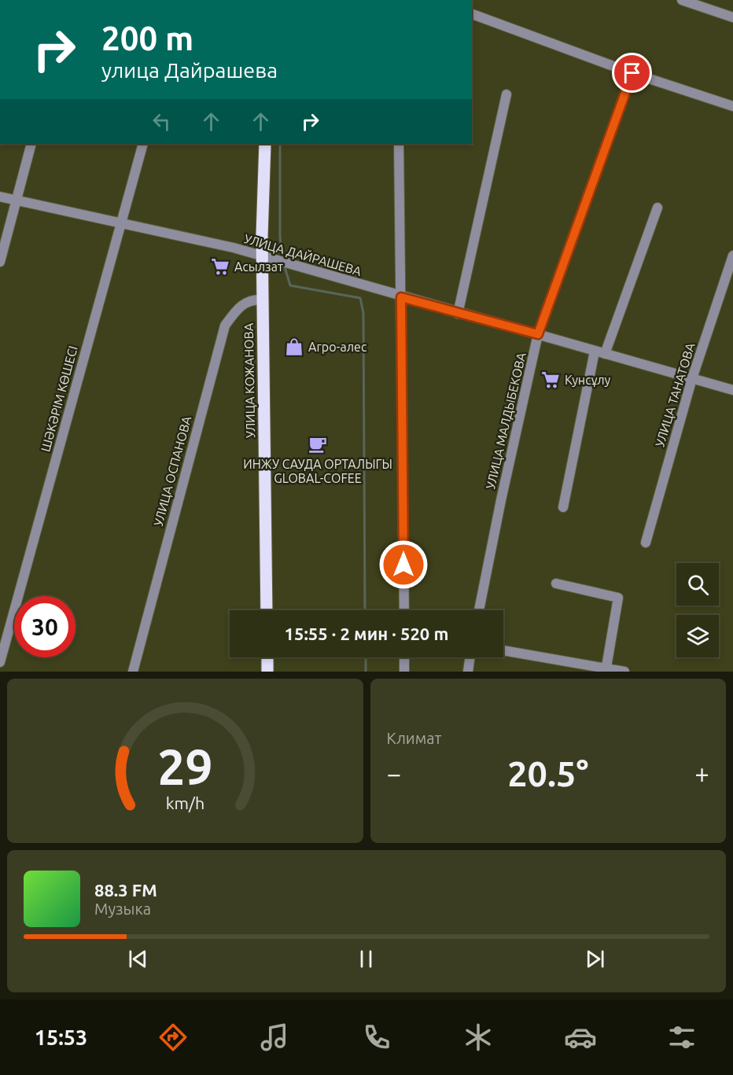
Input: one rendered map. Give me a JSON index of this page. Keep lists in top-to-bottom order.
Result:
{
  "streets": {
    "main road": ["УЛИЦА КОЖАНОВА"],
    "street": [
      "УЛИЦА ДАЙРАШЕВА",
      "УЛИЦА ТАНАТОВА",
      "ШӘКӘРІМ КӨШЕСІ",
      "УЛИЦА МАЛДЫБЕКОВА",
      "УЛИЦА ОСПАНОВА"
    ]
  },
  "crossings": [
    ["УЛИЦА ДАЙРАШЕВА", "УЛИЦА КОЖАНОВА"],
    ["УЛИЦА ДАЙРАШЕВА", "УЛИЦА ТАНАТОВА"],
    ["УЛИЦА ДАЙРАШЕВА", "ШӘКӘРІМ КӨШЕСІ"],
    ["УЛИЦА ДАЙРАШЕВА", "УЛИЦА МАЛДЫБЕКОВА"],
    ["УЛИЦА КОЖАНОВА", "УЛИЦА ОСПАНОВА"]
  ],
  "places": {
    "supermarket": ["Асылзат", "Кунсұлу"],
    "shop": ["Агро-алес"],
    "cafe": ["ИНЖУ САУДА ОРТАЛЫГЫ GLOBAL-COFEE"]
  },
  "page": {
    "turn": ["200 m", "улица Дайрашева"],
    "limit": "30",
    "trip": "15:55 · 2 мин · 520 m",
    "tile": "Климат",
    "heat": ["−", "20.5°", "+"],
    "song": ["88.3 FM", "Музыка"],
    "tabs": "15:53",
    "gauge": ["29", "km/h"]
  }
}
